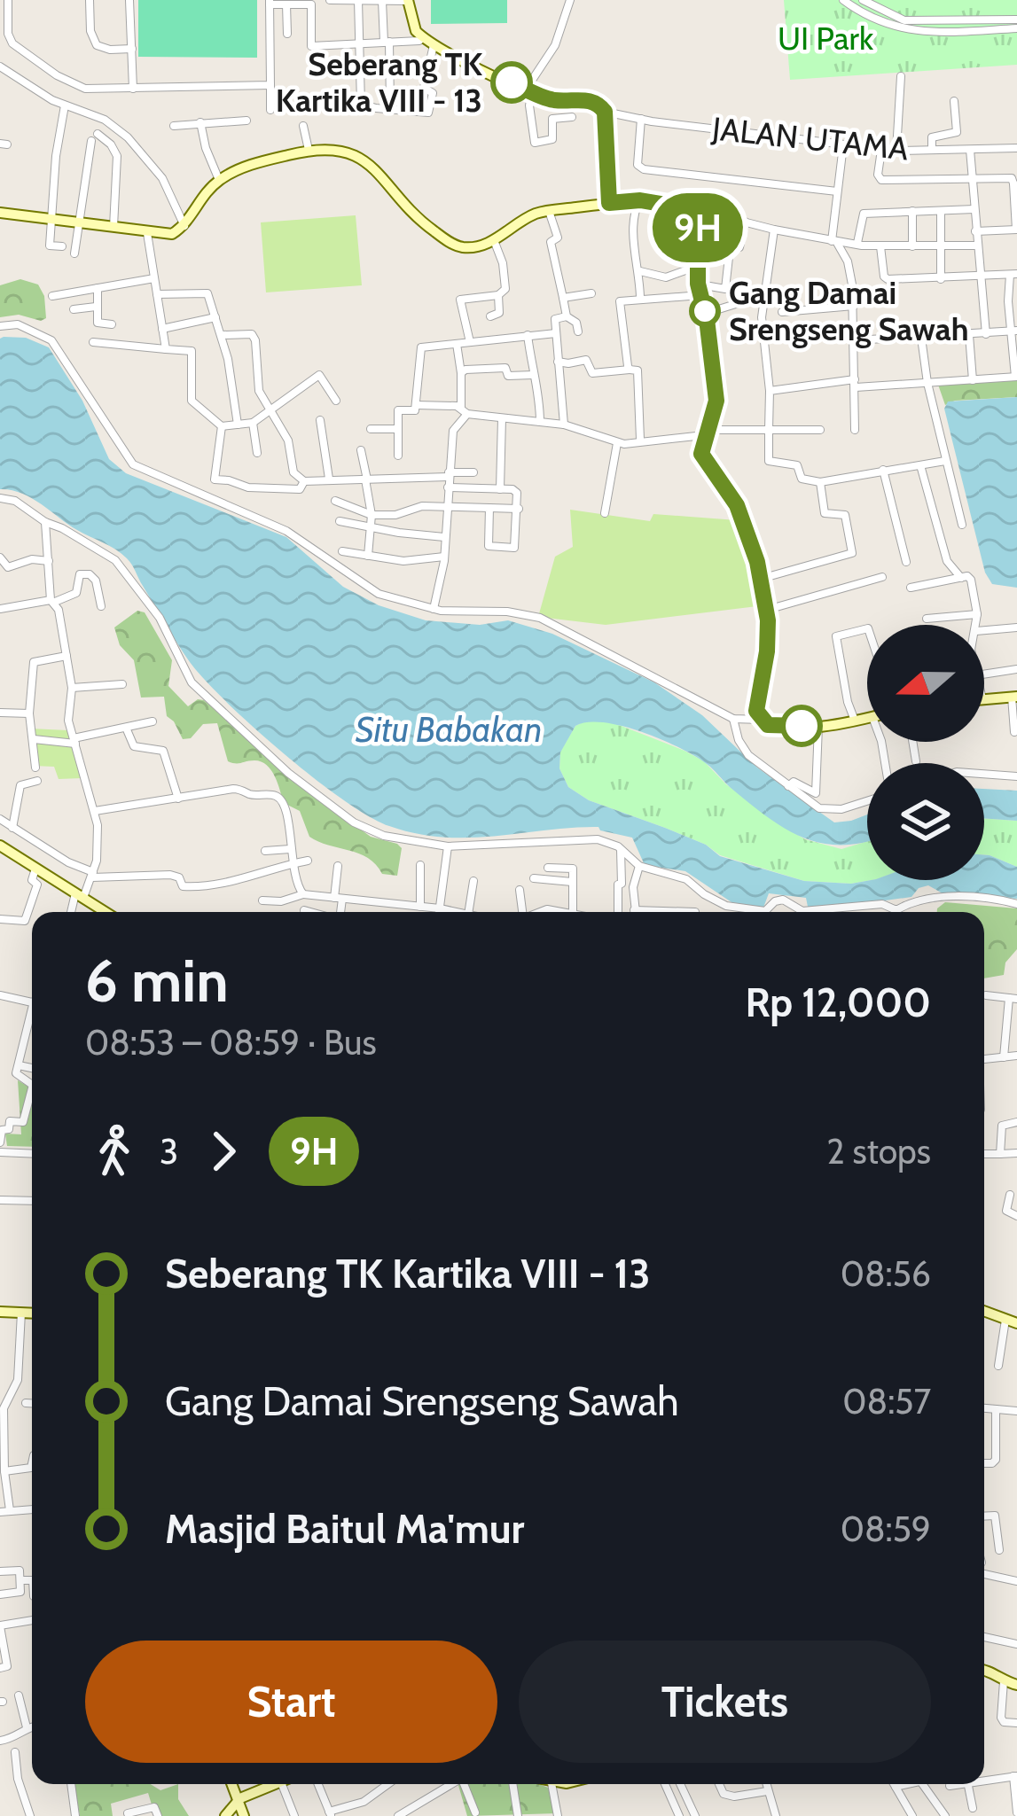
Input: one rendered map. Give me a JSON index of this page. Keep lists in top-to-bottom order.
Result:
{
  "streets": {
    "street": ["JALAN UTAMA"]
  },
  "water": ["Situ Babakan"],
  "parks": ["UI Park"],
  "places": ["Seberang TK Kartika VIII - 13", "Gang Damai Srengseng Sawah"],
  "lines": ["bus line 9H"],
  "north": "left",
  "page": {
    "on_map": "9H",
    "heading": ["6 min", "08:53 – 08:59 · Bus", "Rp 12,000"],
    "legs": ["3", "9H", "2 stops"],
    "list": [
      {
        "name": "Seberang TK Kartika VIII - 13",
        "value": "08:56"
      },
      {
        "name": "Gang Damai Srengseng Sawah",
        "value": "08:57"
      },
      {
        "name": "Masjid Baitul Ma'mur",
        "value": "08:59"
      }
    ],
    "buttons": ["Start", "Tickets"]
  }
}
